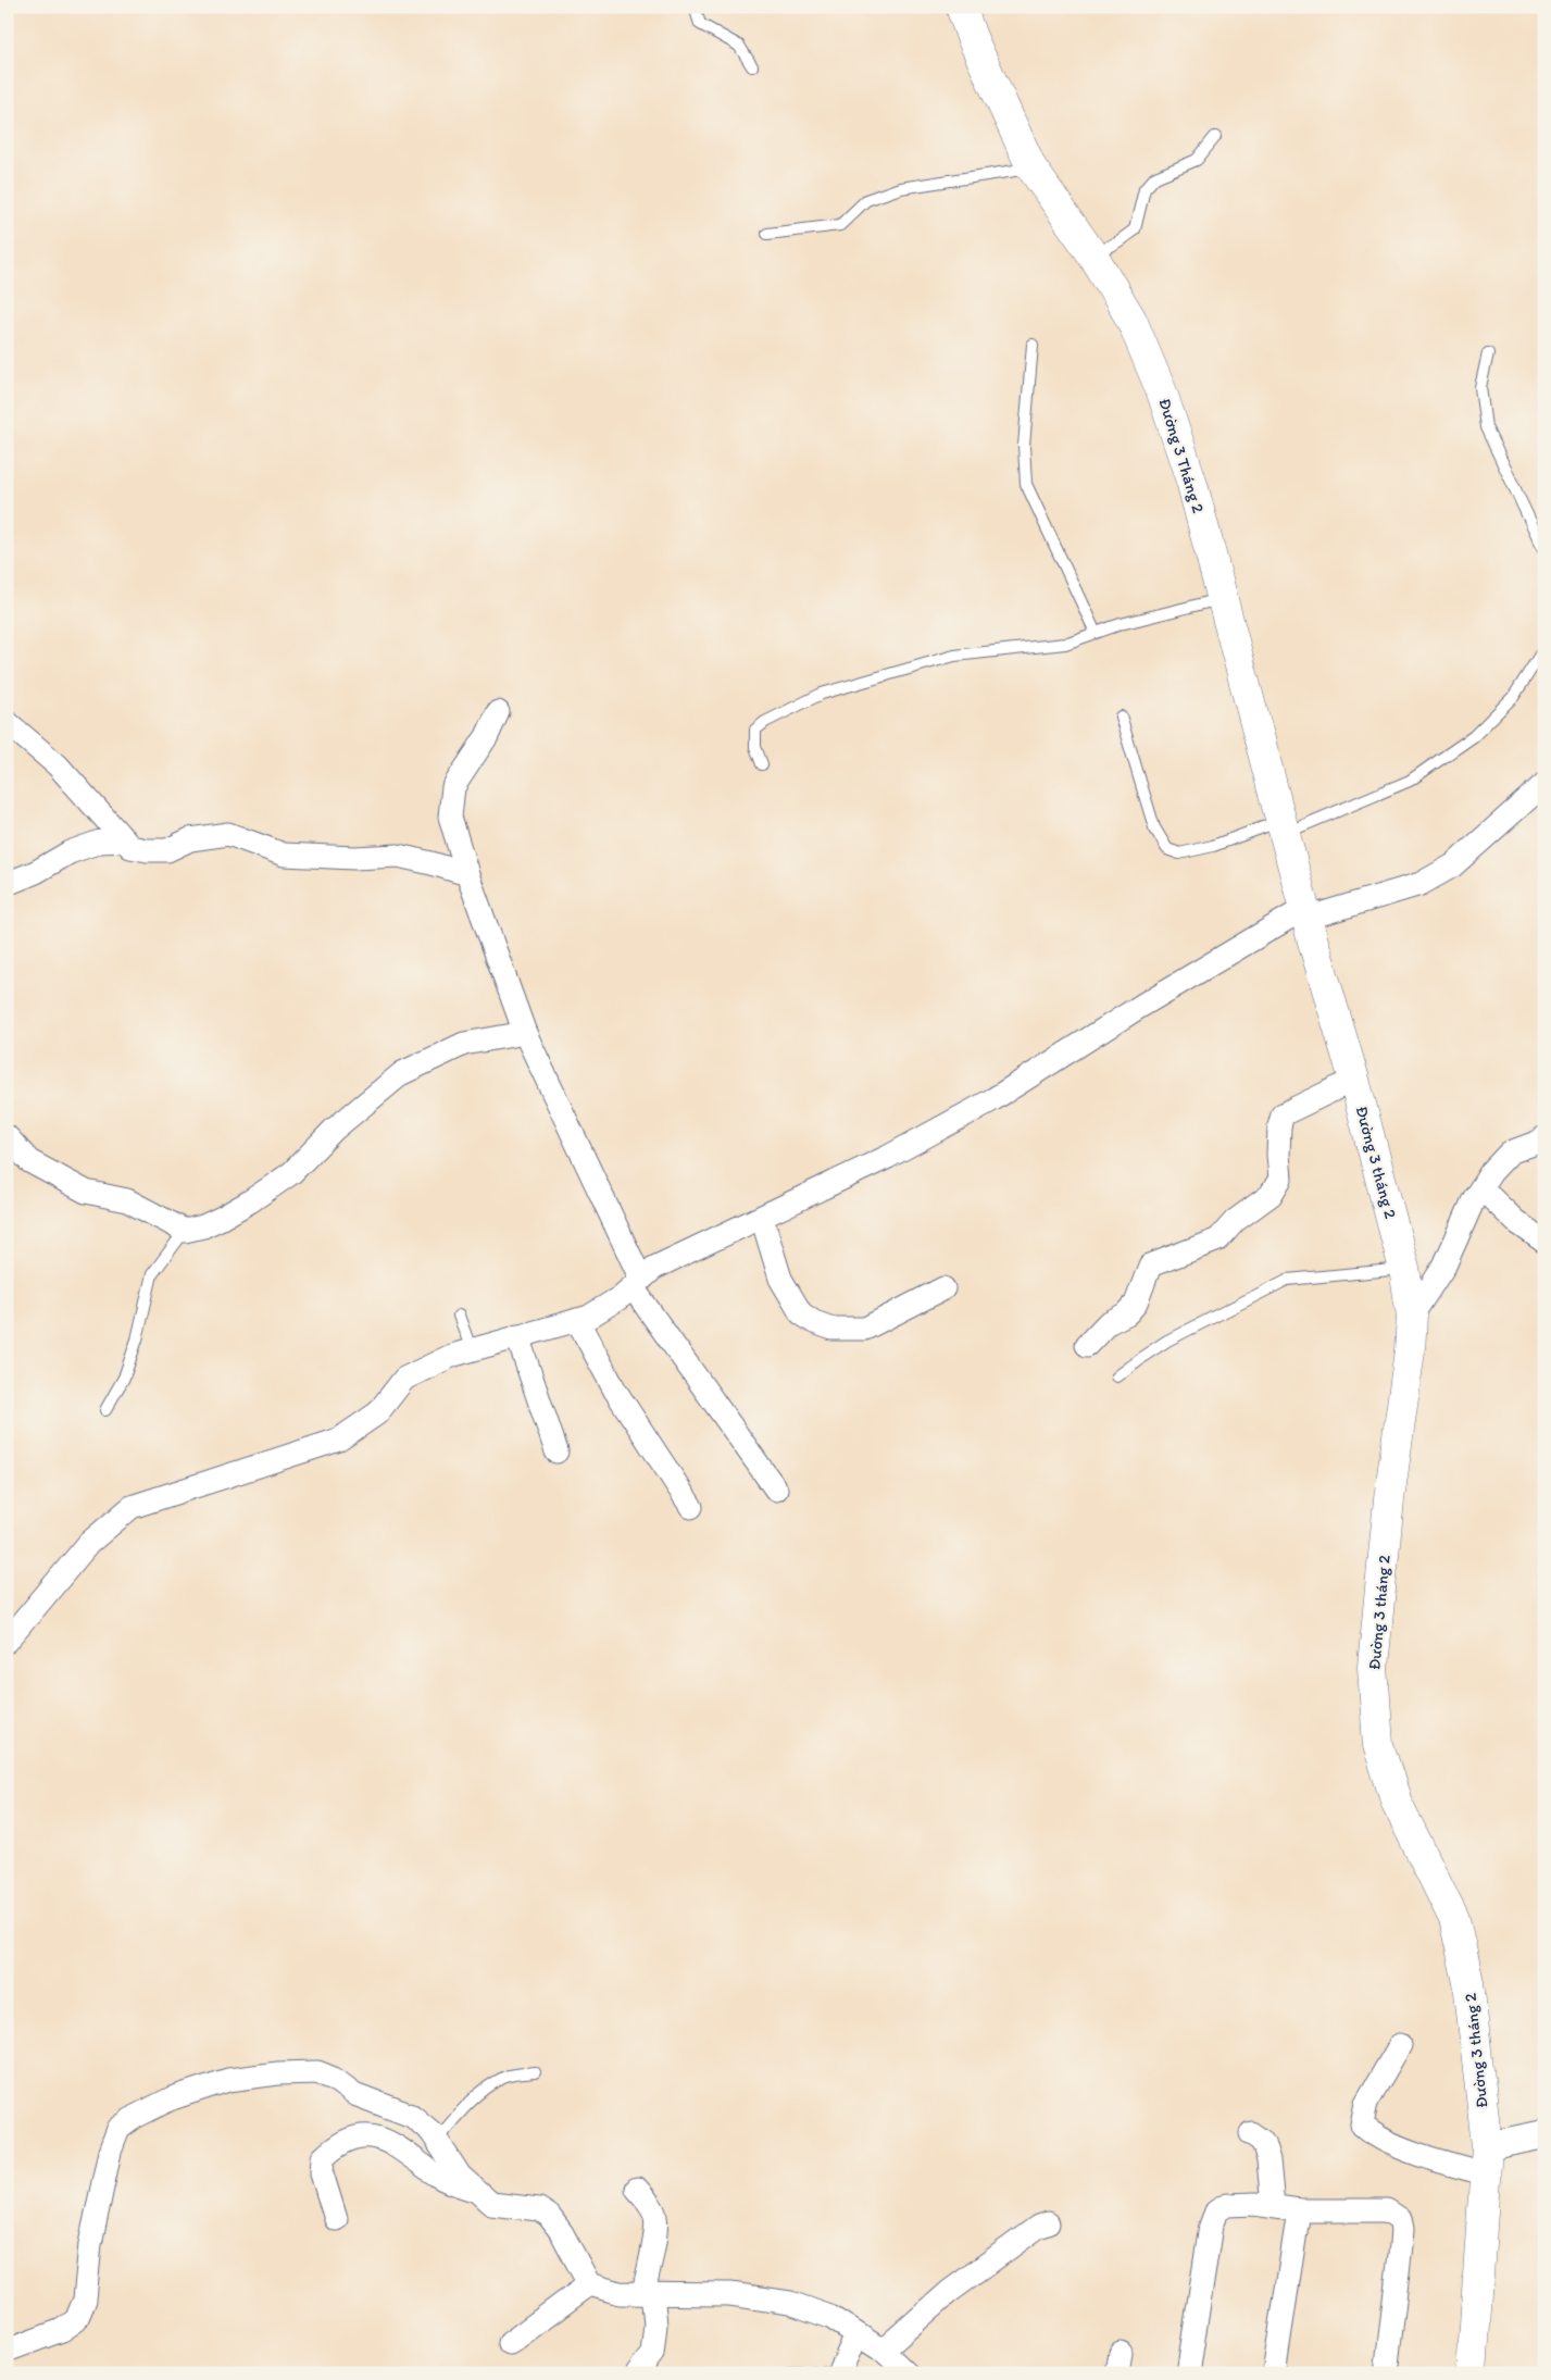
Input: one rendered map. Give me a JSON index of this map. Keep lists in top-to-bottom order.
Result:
{
  "streets": {
    "main road": ["Đường 3 Tháng 2", "Đường 3 tháng 2"]
  },
  "crossings": [
    ["Đường 3 Tháng 2", "Đường 3 tháng 2"]
  ]
}
